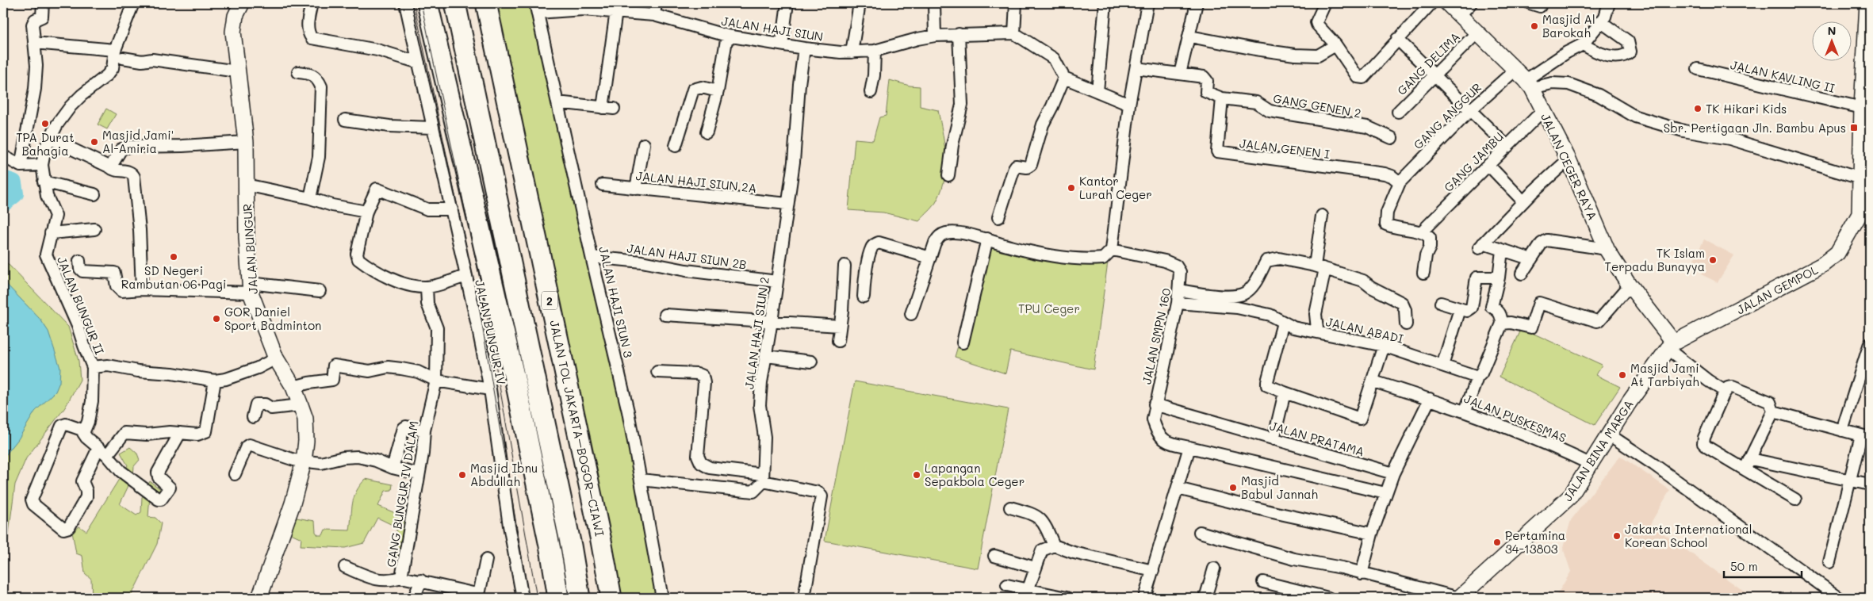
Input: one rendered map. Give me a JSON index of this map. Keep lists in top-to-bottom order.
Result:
{
  "streets": {
    "highway": ["2", "JALAN TOL JAKARTA–BOGOR–CIAWI"],
    "street": [
      "JALAN HAJI SIUN",
      "GANG DELIMA",
      "JALAN KAVLING II",
      "GANG GENEN 2",
      "GANG ANGGUR",
      "JALAN GENEN I",
      "GANG JAMBU",
      "JALAN CEGER RAYA",
      "JALAN HAJI SIUN 2A",
      "JALAN BUNGUR",
      "JALAN HAJI SIUN 2B",
      "JALAN GEMPOL",
      "JALAN HAJI SIUN 3",
      "JALAN BUNGUR II",
      "JALAN ABADI",
      "JALAN BUNGUR IV",
      "JALAN HAJI SIUN 2",
      "JALAN SMPN 160",
      "JALAN PUSKESMAS",
      "JALAN PRATAMA",
      "JALAN BINA MARGA",
      "GANG BUNGUR IV DALAM"
    ]
  },
  "crossings": [
    ["JALAN HAJI SIUN", "JALAN HAJI SIUN 3"],
    ["JALAN HAJI SIUN", "JALAN HAJI SIUN 2"],
    ["GANG DELIMA", "JALAN CEGER RAYA"],
    ["GANG GENEN 2", "JALAN GENEN I"],
    ["GANG ANGGUR", "JALAN GENEN I"],
    ["GANG ANGGUR", "JALAN CEGER RAYA"],
    ["GANG JAMBU", "JALAN CEGER RAYA"],
    ["JALAN CEGER RAYA", "JALAN GEMPOL"],
    ["JALAN CEGER RAYA", "JALAN BINA MARGA"],
    ["JALAN HAJI SIUN 2A", "JALAN HAJI SIUN 2"],
    ["JALAN BUNGUR", "JALAN BUNGUR II"],
    ["JALAN HAJI SIUN 2B", "JALAN HAJI SIUN 3"],
    ["JALAN HAJI SIUN 2B", "JALAN HAJI SIUN 2"],
    ["JALAN GEMPOL", "JALAN BINA MARGA"],
    ["JALAN ABADI", "JALAN SMPN 160"],
    ["JALAN BUNGUR IV", "GANG BUNGUR IV DALAM"],
    ["JALAN SMPN 160", "JALAN PRATAMA"],
    ["JALAN PUSKESMAS", "JALAN BINA MARGA"]
  ],
  "parks": ["TPU Ceger"],
  "places": {
    "other": [
      "Masjid Al Barokah",
      "TK Hikari Kids",
      "TPA Durat Bahagia",
      "Masjid Jami' Al-Amiria",
      "Kantor Lurah Ceger",
      "SD Negeri Rambutan 06 Pagi",
      "TK Islam Terpadu Bunayya",
      "GOR Daniel Sport Badminton",
      "Masjid Jami At Tarbiyah",
      "Masjid Ibnu Abdullah",
      "Lapangan Sepakbola Ceger",
      "Masjid Babul Jannah",
      "Jakarta International Korean School",
      "Pertamina 34-13803"
    ],
    "transit": ["Sbr. Pertigaan Jln. Bambu Apus"]
  },
  "scale_bar": "50 m",
  "north": "top"
}
